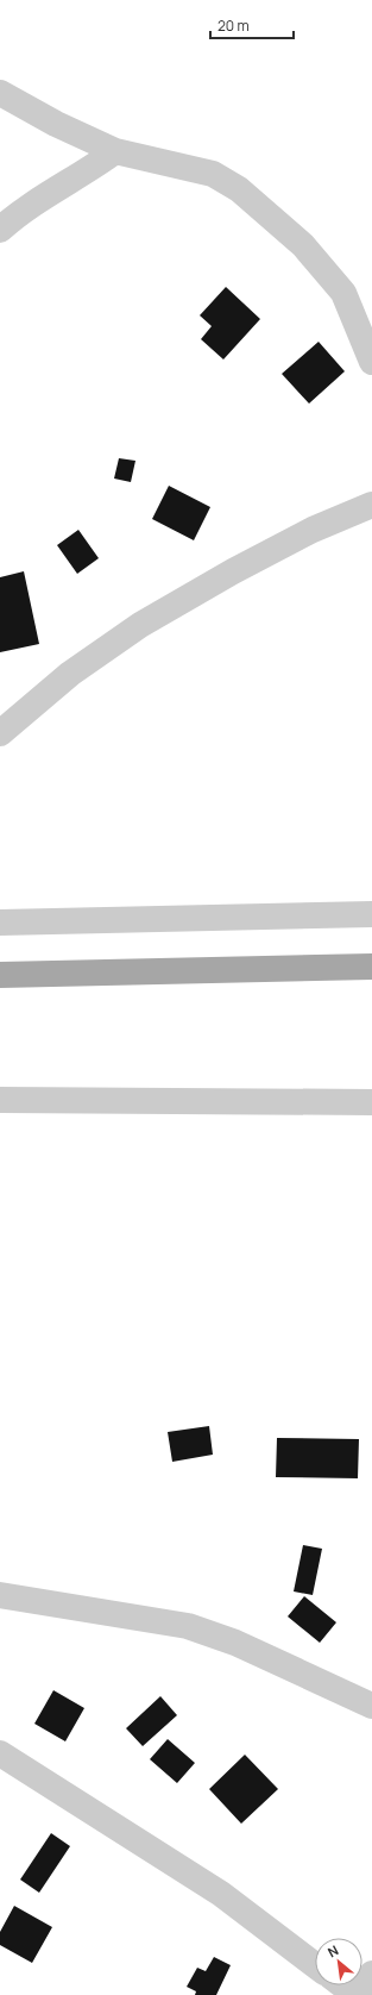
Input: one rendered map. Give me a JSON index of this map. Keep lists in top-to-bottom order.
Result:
{
  "scale_bar": "20 m",
  "north": "top left"
}
